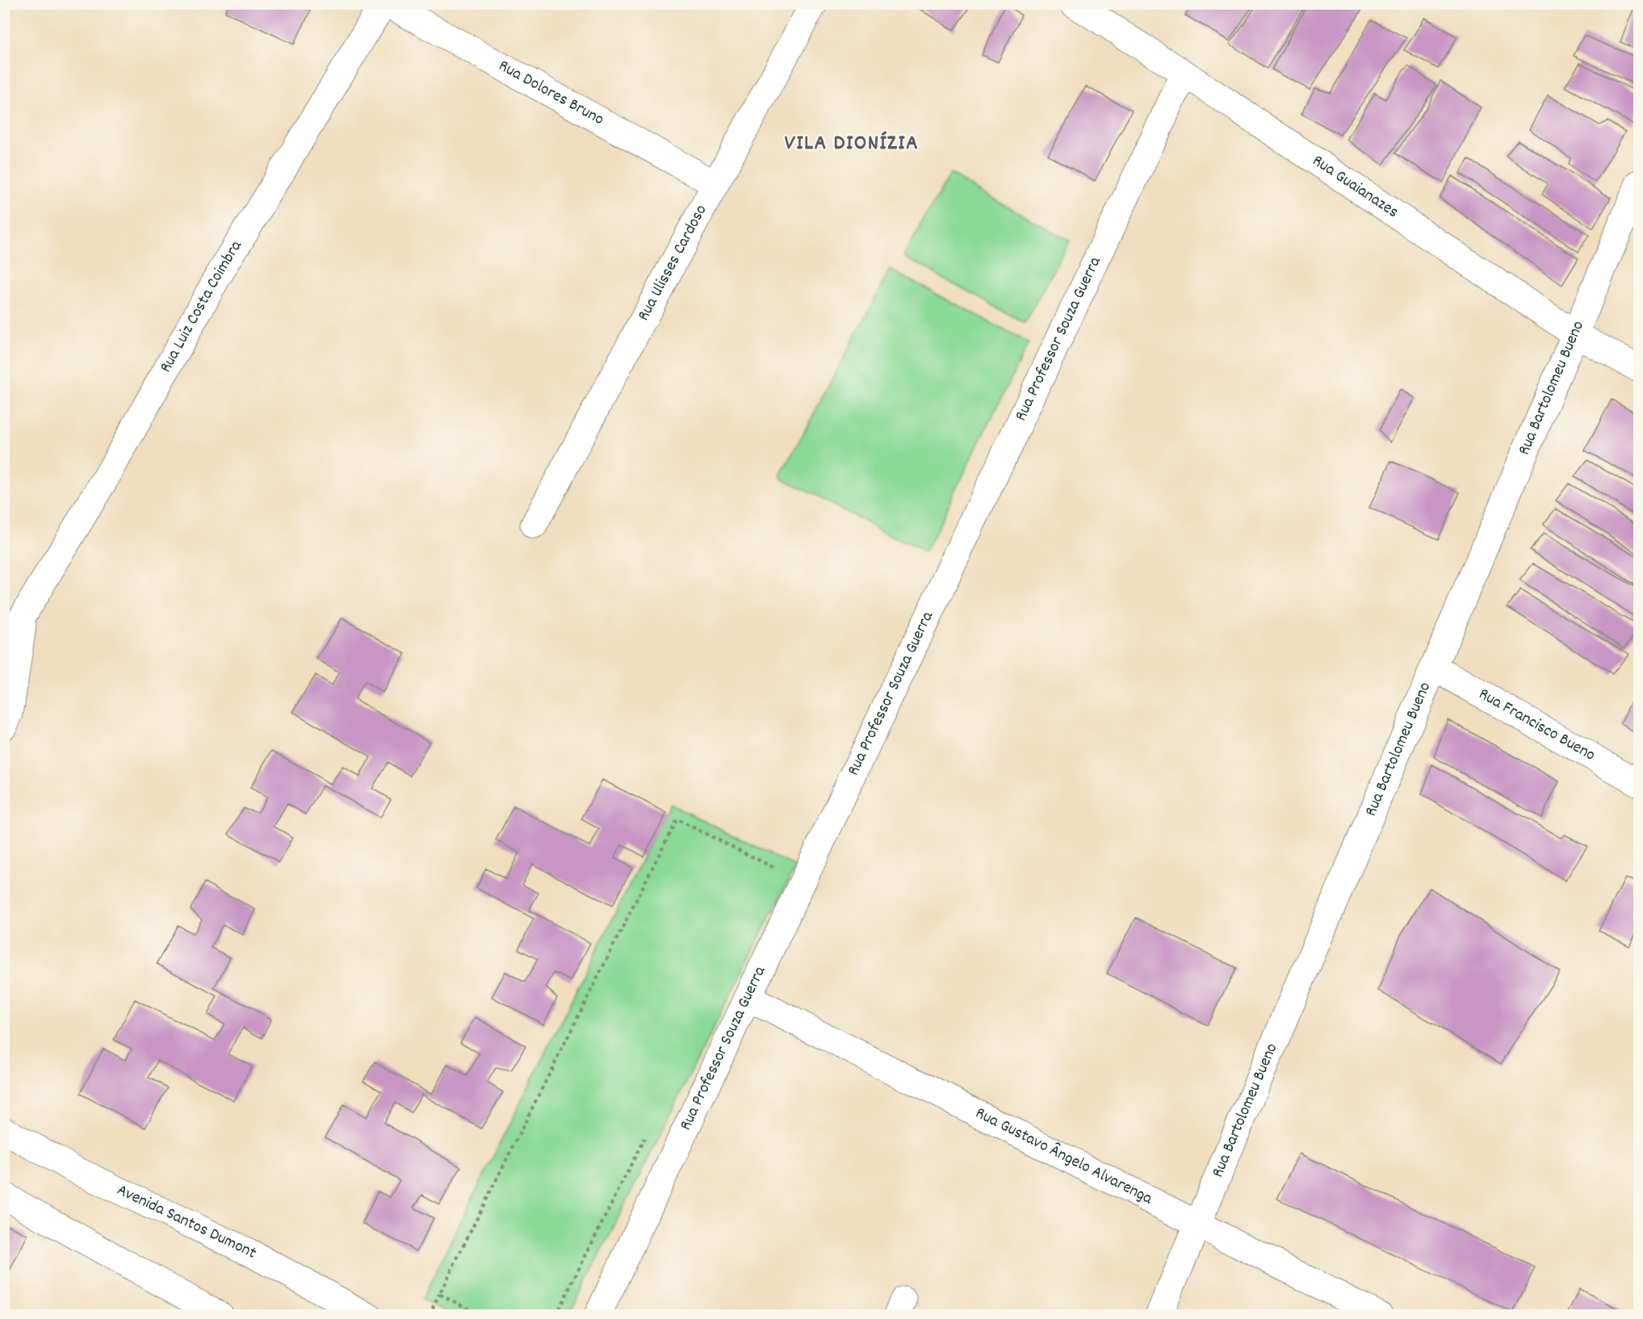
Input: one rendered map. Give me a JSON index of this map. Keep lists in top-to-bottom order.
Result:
{
  "streets": {
    "street": [
      "Rua Dolores Bruno",
      "Rua Guaianazes",
      "Rua Ulisses Cardoso",
      "Rua Luiz Costa Coimbra",
      "Rua Professor Souza Guerra",
      "Rua Bartolomeu Bueno",
      "Rua Francisco Bueno",
      "Rua Gustavo Ângelo Alvarenga",
      "Avenida Santos Dumont"
    ]
  },
  "crossings": [
    ["Rua Dolores Bruno", "Rua Ulisses Cardoso"],
    ["Rua Dolores Bruno", "Rua Luiz Costa Coimbra"],
    ["Rua Guaianazes", "Rua Professor Souza Guerra"],
    ["Rua Guaianazes", "Rua Bartolomeu Bueno"],
    ["Rua Professor Souza Guerra", "Rua Gustavo Ângelo Alvarenga"],
    ["Rua Bartolomeu Bueno", "Rua Francisco Bueno"],
    ["Rua Bartolomeu Bueno", "Rua Gustavo Ângelo Alvarenga"]
  ],
  "districts": ["VILA DIONÍZIA"]
}
